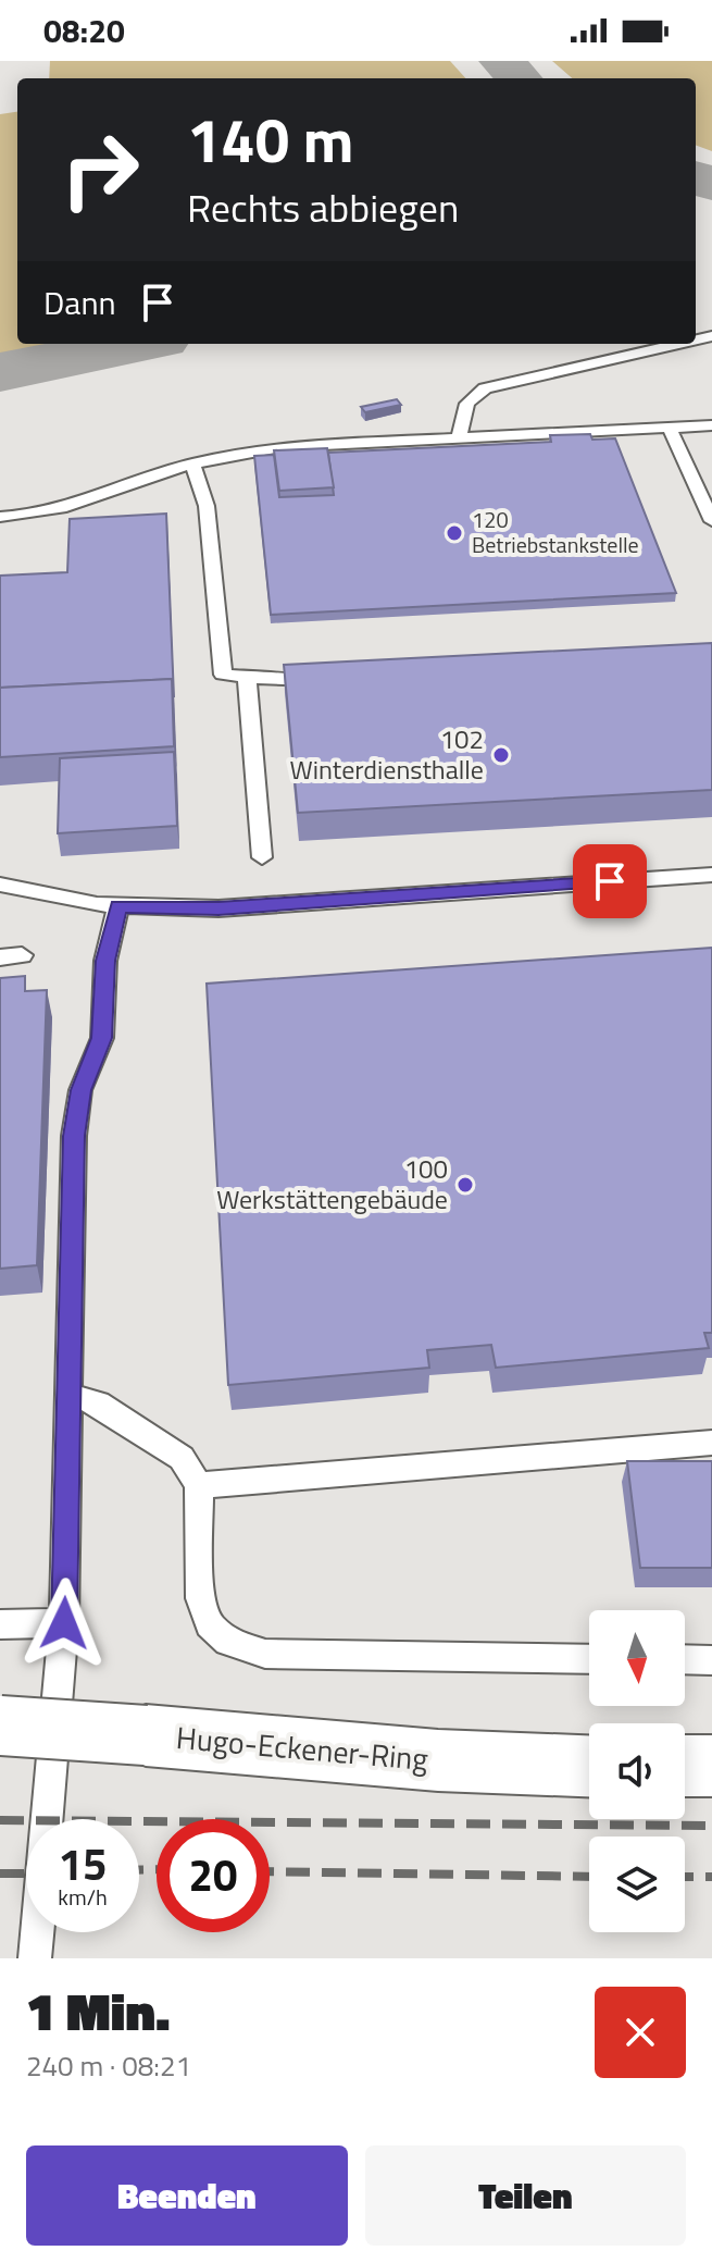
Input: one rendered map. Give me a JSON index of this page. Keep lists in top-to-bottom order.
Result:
{
  "streets": {
    "street": ["Hugo-Eckener-Ring"]
  },
  "places": ["120 Betriebstankstelle", "102 Winterdiensthalle", "100 Werkstättengebäude"],
  "north": "bottom",
  "page": {
    "status": "08:20",
    "turn": ["140 m", "Rechts abbiegen"],
    "then": "Dann",
    "speed": "15 km/h",
    "limit": "20",
    "heading": ["1 Min.", "240 m · 08:21"],
    "buttons": ["Beenden", "Teilen"]
  }
}
